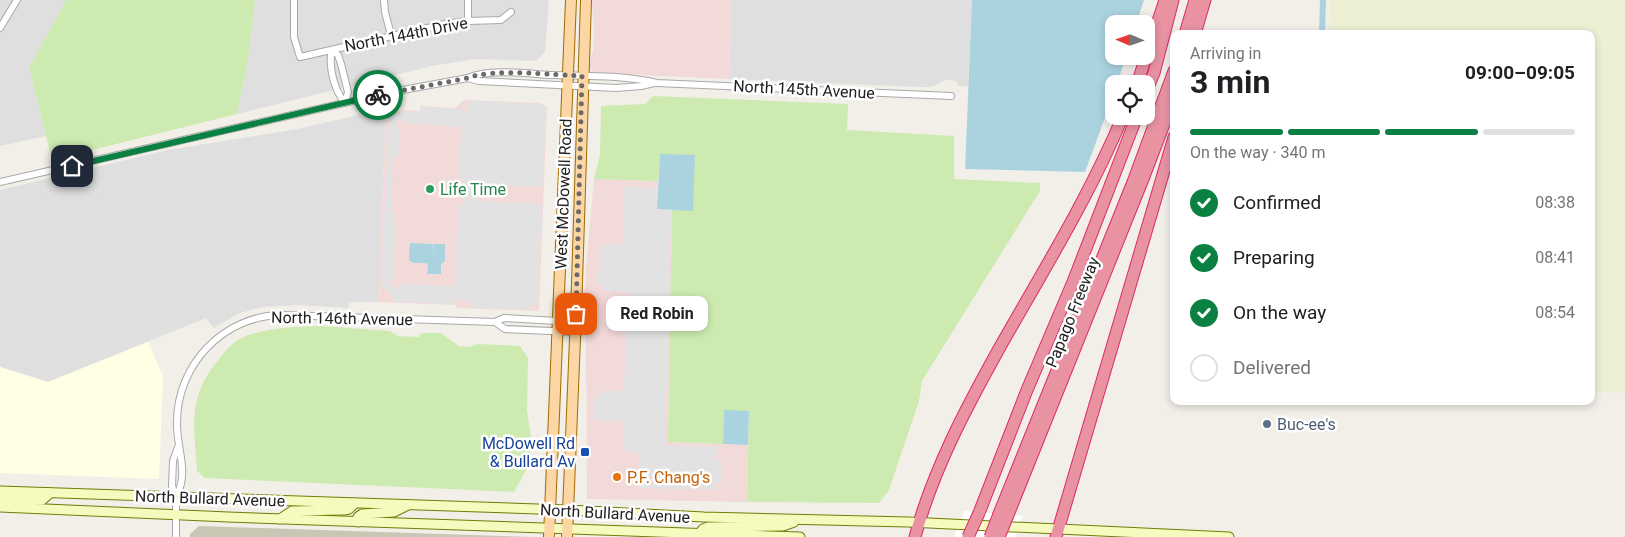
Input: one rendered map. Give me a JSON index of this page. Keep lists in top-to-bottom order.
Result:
{
  "streets": {
    "highway": ["Papago Freeway"],
    "main road": ["West McDowell Road", "North Bullard Avenue"],
    "street": ["North 144th Drive", "North 145th Avenue", "North 146th Avenue"]
  },
  "crossings": [
    ["North 145th Avenue", "West McDowell Road"],
    ["West McDowell Road", "North 146th Avenue"],
    ["West McDowell Road", "North Bullard Avenue"],
    ["North 146th Avenue", "North Bullard Avenue"]
  ],
  "places": {
    "other": [
      "Life Time",
      "Red Robin",
      "Buc-ee's",
      "P.F. Chang's"
    ],
    "transit": ["McDowell Rd & Bullard Av"]
  },
  "north": "left",
  "page": {
    "heading": ["3 min", "Arriving in", "09:00–09:05"],
    "bar": "On the way · 340 m",
    "list": [
      ["Confirmed", "08:38"],
      ["Preparing", "08:41"],
      ["On the way", "08:54"],
      "Delivered"
    ],
    "bubble": "Red Robin"
  }
}
